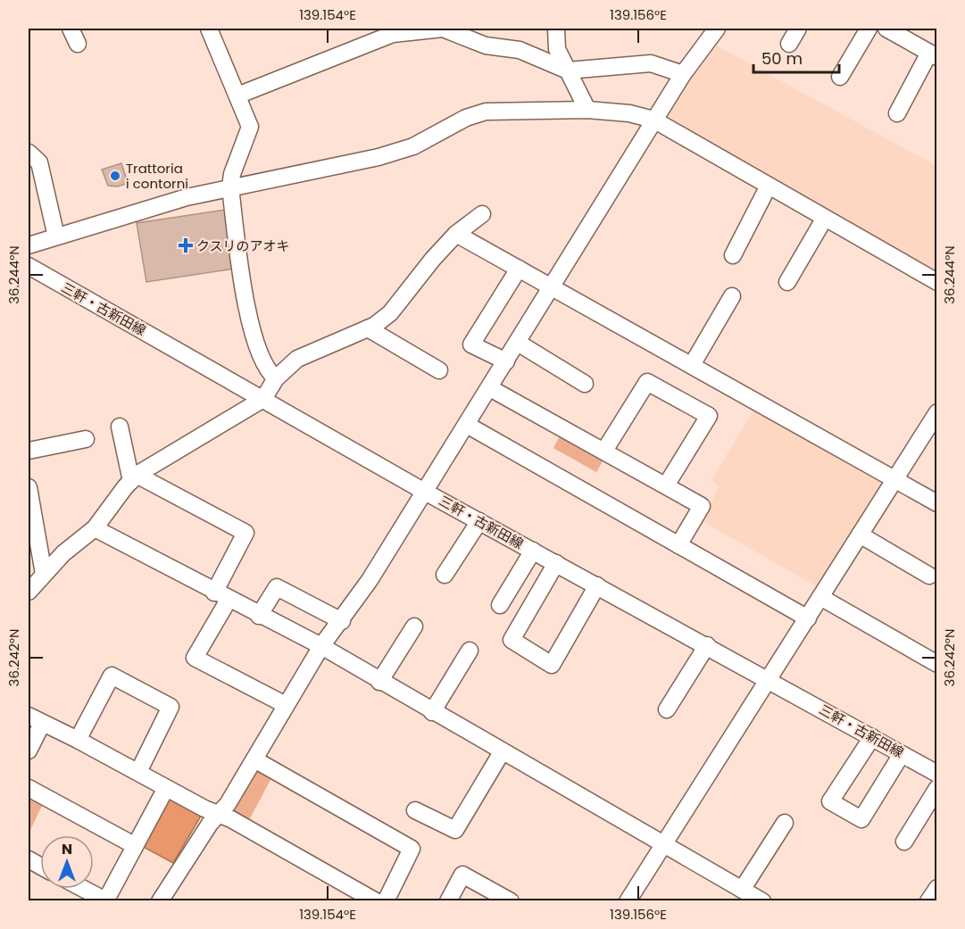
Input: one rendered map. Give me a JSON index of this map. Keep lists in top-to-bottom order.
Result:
{
  "streets": {
    "street": ["三軒・古新田線"]
  },
  "places": {
    "other": ["Trattoria i contorni"],
    "health": ["クスリのアオキ"]
  },
  "scale_bar": "50 m",
  "north": "top",
  "coordinates": [
    "139.154°E",
    "139.156°E",
    "36.244°N",
    "36.242°N"
  ]
}
